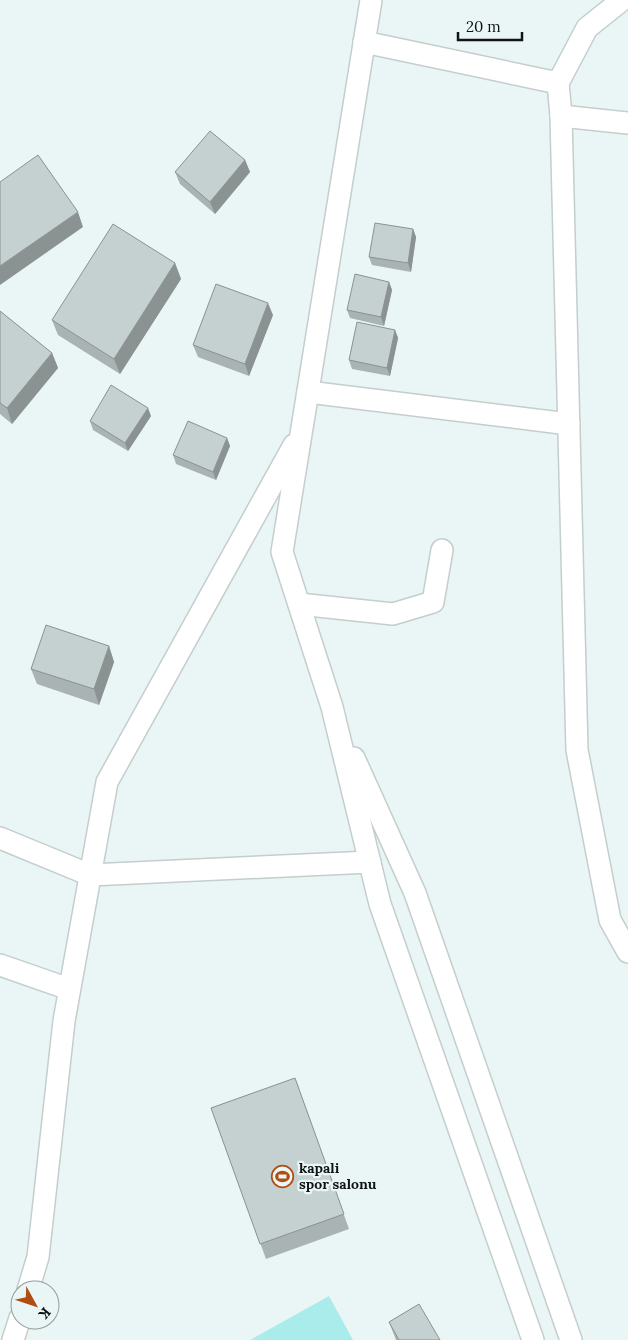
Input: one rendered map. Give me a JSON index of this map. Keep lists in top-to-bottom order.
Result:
{
  "places": {
    "sports": ["kapali spor salonu"]
  },
  "scale_bar": "20 m",
  "north": "bottom right"
}
